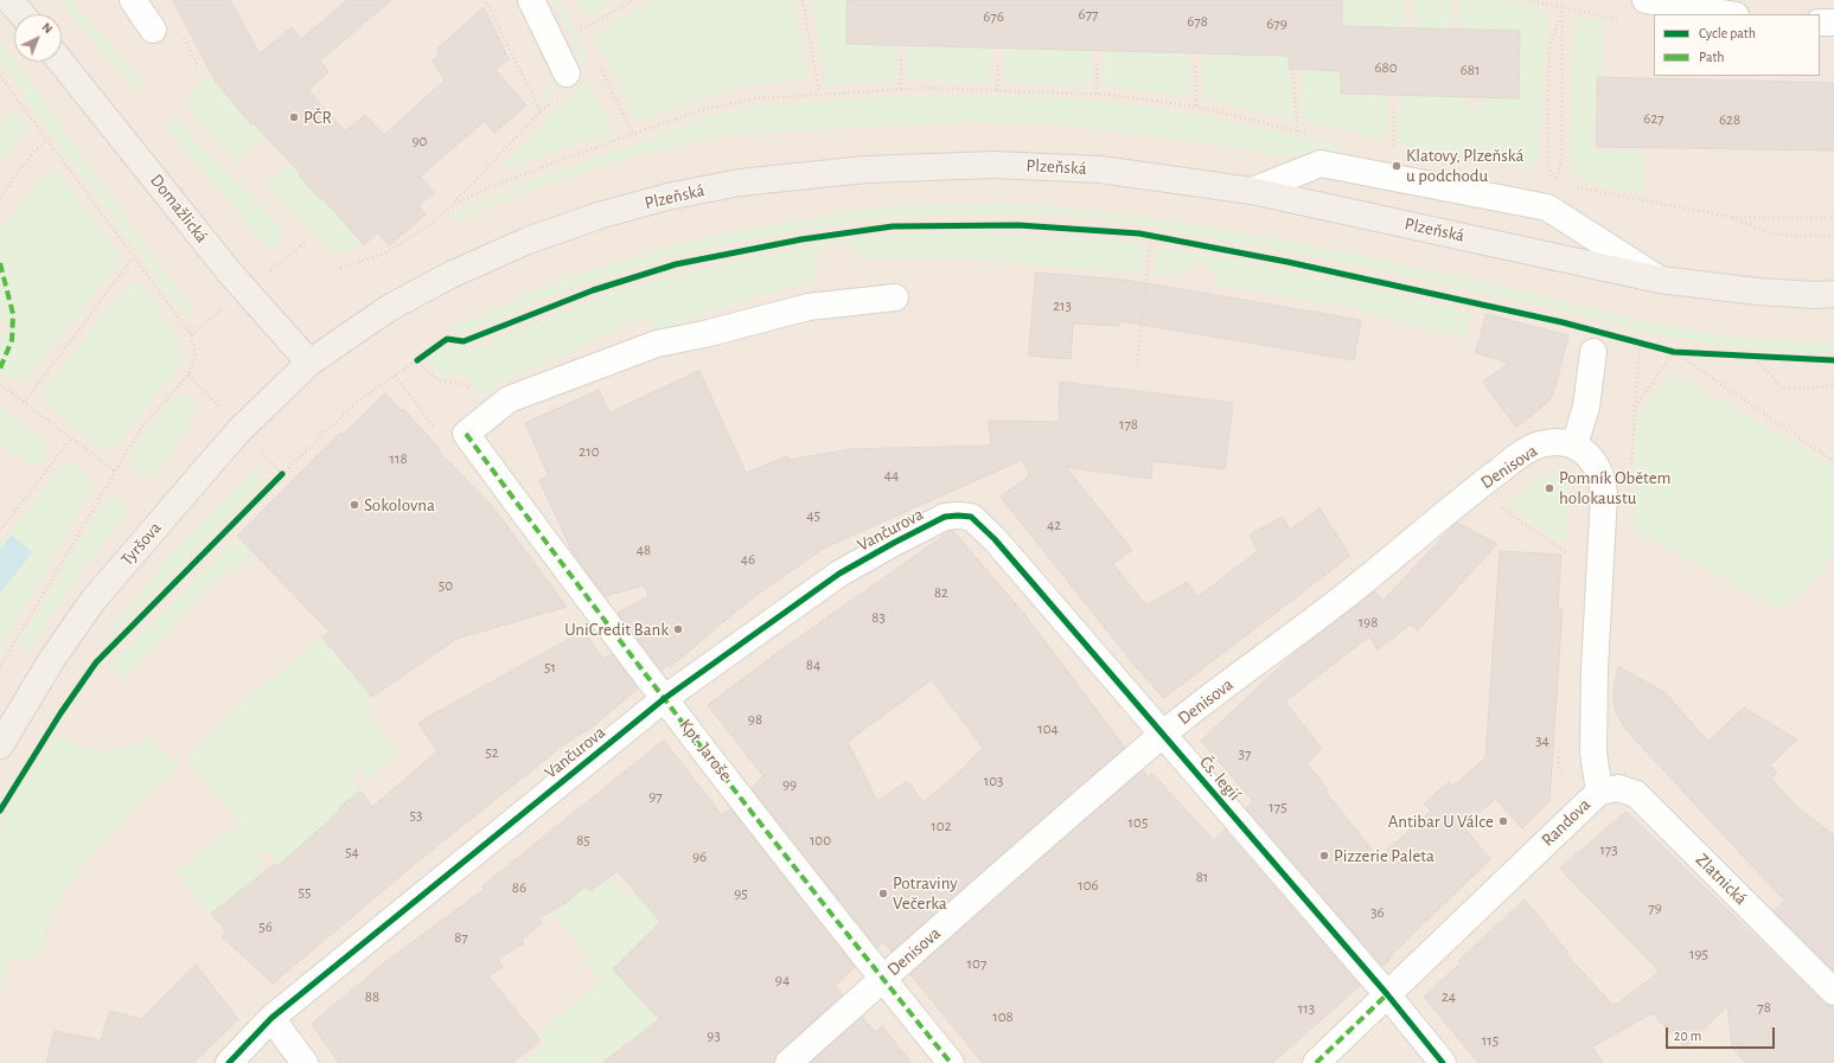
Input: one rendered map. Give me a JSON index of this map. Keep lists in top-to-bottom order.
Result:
{
  "streets": {
    "main road": ["Plzeňská", "Domažlická", "Tyršova"],
    "street": [
      "Denisova",
      "Vančurova",
      "Kpt. Jaroše",
      "Čs. legií",
      "Randova",
      "Zlatnická"
    ]
  },
  "crossings": [
    ["Plzeňská", "Domažlická"],
    ["Plzeňská", "Tyršova"],
    ["Domažlická", "Tyršova"],
    ["Denisova", "Kpt. Jaroše"],
    ["Denisova", "Čs. legií"],
    ["Denisova", "Randova"],
    ["Vančurova", "Kpt. Jaroše"],
    ["Vančurova", "Čs. legií"],
    ["Čs. legií", "Randova"],
    ["Randova", "Zlatnická"]
  ],
  "places": [
    "PČR",
    "Klatovy, Plzeňská u podchodu",
    "Pomník Obětem holokaustu",
    "Sokolovna",
    "UniCredit Bank",
    "Antibar U Válce",
    "Pizzerie Paleta",
    "Potraviny Večerka"
  ],
  "house_numbers": [
    "677",
    "676",
    "678",
    "679",
    "680",
    "681",
    "627",
    "628",
    "90",
    "213",
    "178",
    "210",
    "118",
    "44",
    "45",
    "42",
    "48",
    "46",
    "50",
    "82",
    "83",
    "198",
    "84",
    "51",
    "98",
    "104",
    "34",
    "52",
    "37",
    "103",
    "99",
    "97",
    "175",
    "53",
    "105",
    "102",
    "85",
    "100",
    "173",
    "54",
    "96",
    "81",
    "106",
    "86",
    "55",
    "95",
    "79",
    "36",
    "56",
    "87",
    "195",
    "107",
    "94",
    "88",
    "24",
    "78",
    "113",
    "108",
    "93",
    "115"
  ],
  "legend": ["Cycle path", "Path"],
  "scale_bar": "20 m",
  "north": "top right"
}
